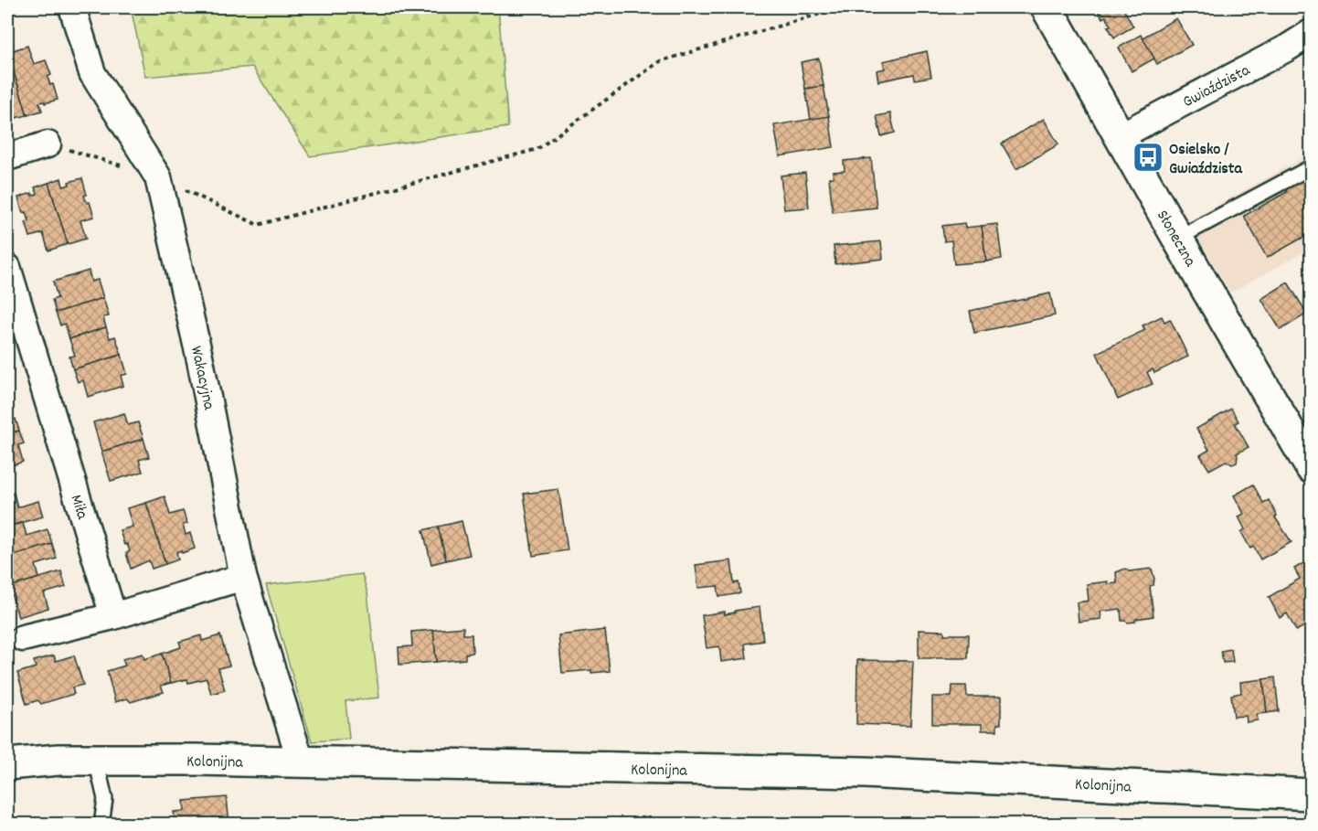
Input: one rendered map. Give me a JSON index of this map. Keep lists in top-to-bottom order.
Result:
{
  "streets": {
    "street": [
      "Gwiaździsta",
      "Słoneczna",
      "Wakacyjna",
      "Miła",
      "Kolonijna"
    ]
  },
  "crossings": [
    ["Gwiaździsta", "Słoneczna"],
    ["Wakacyjna", "Kolonijna"]
  ],
  "places": {
    "bus stop": ["Osielsko / Gwiaździsta"]
  }
}
